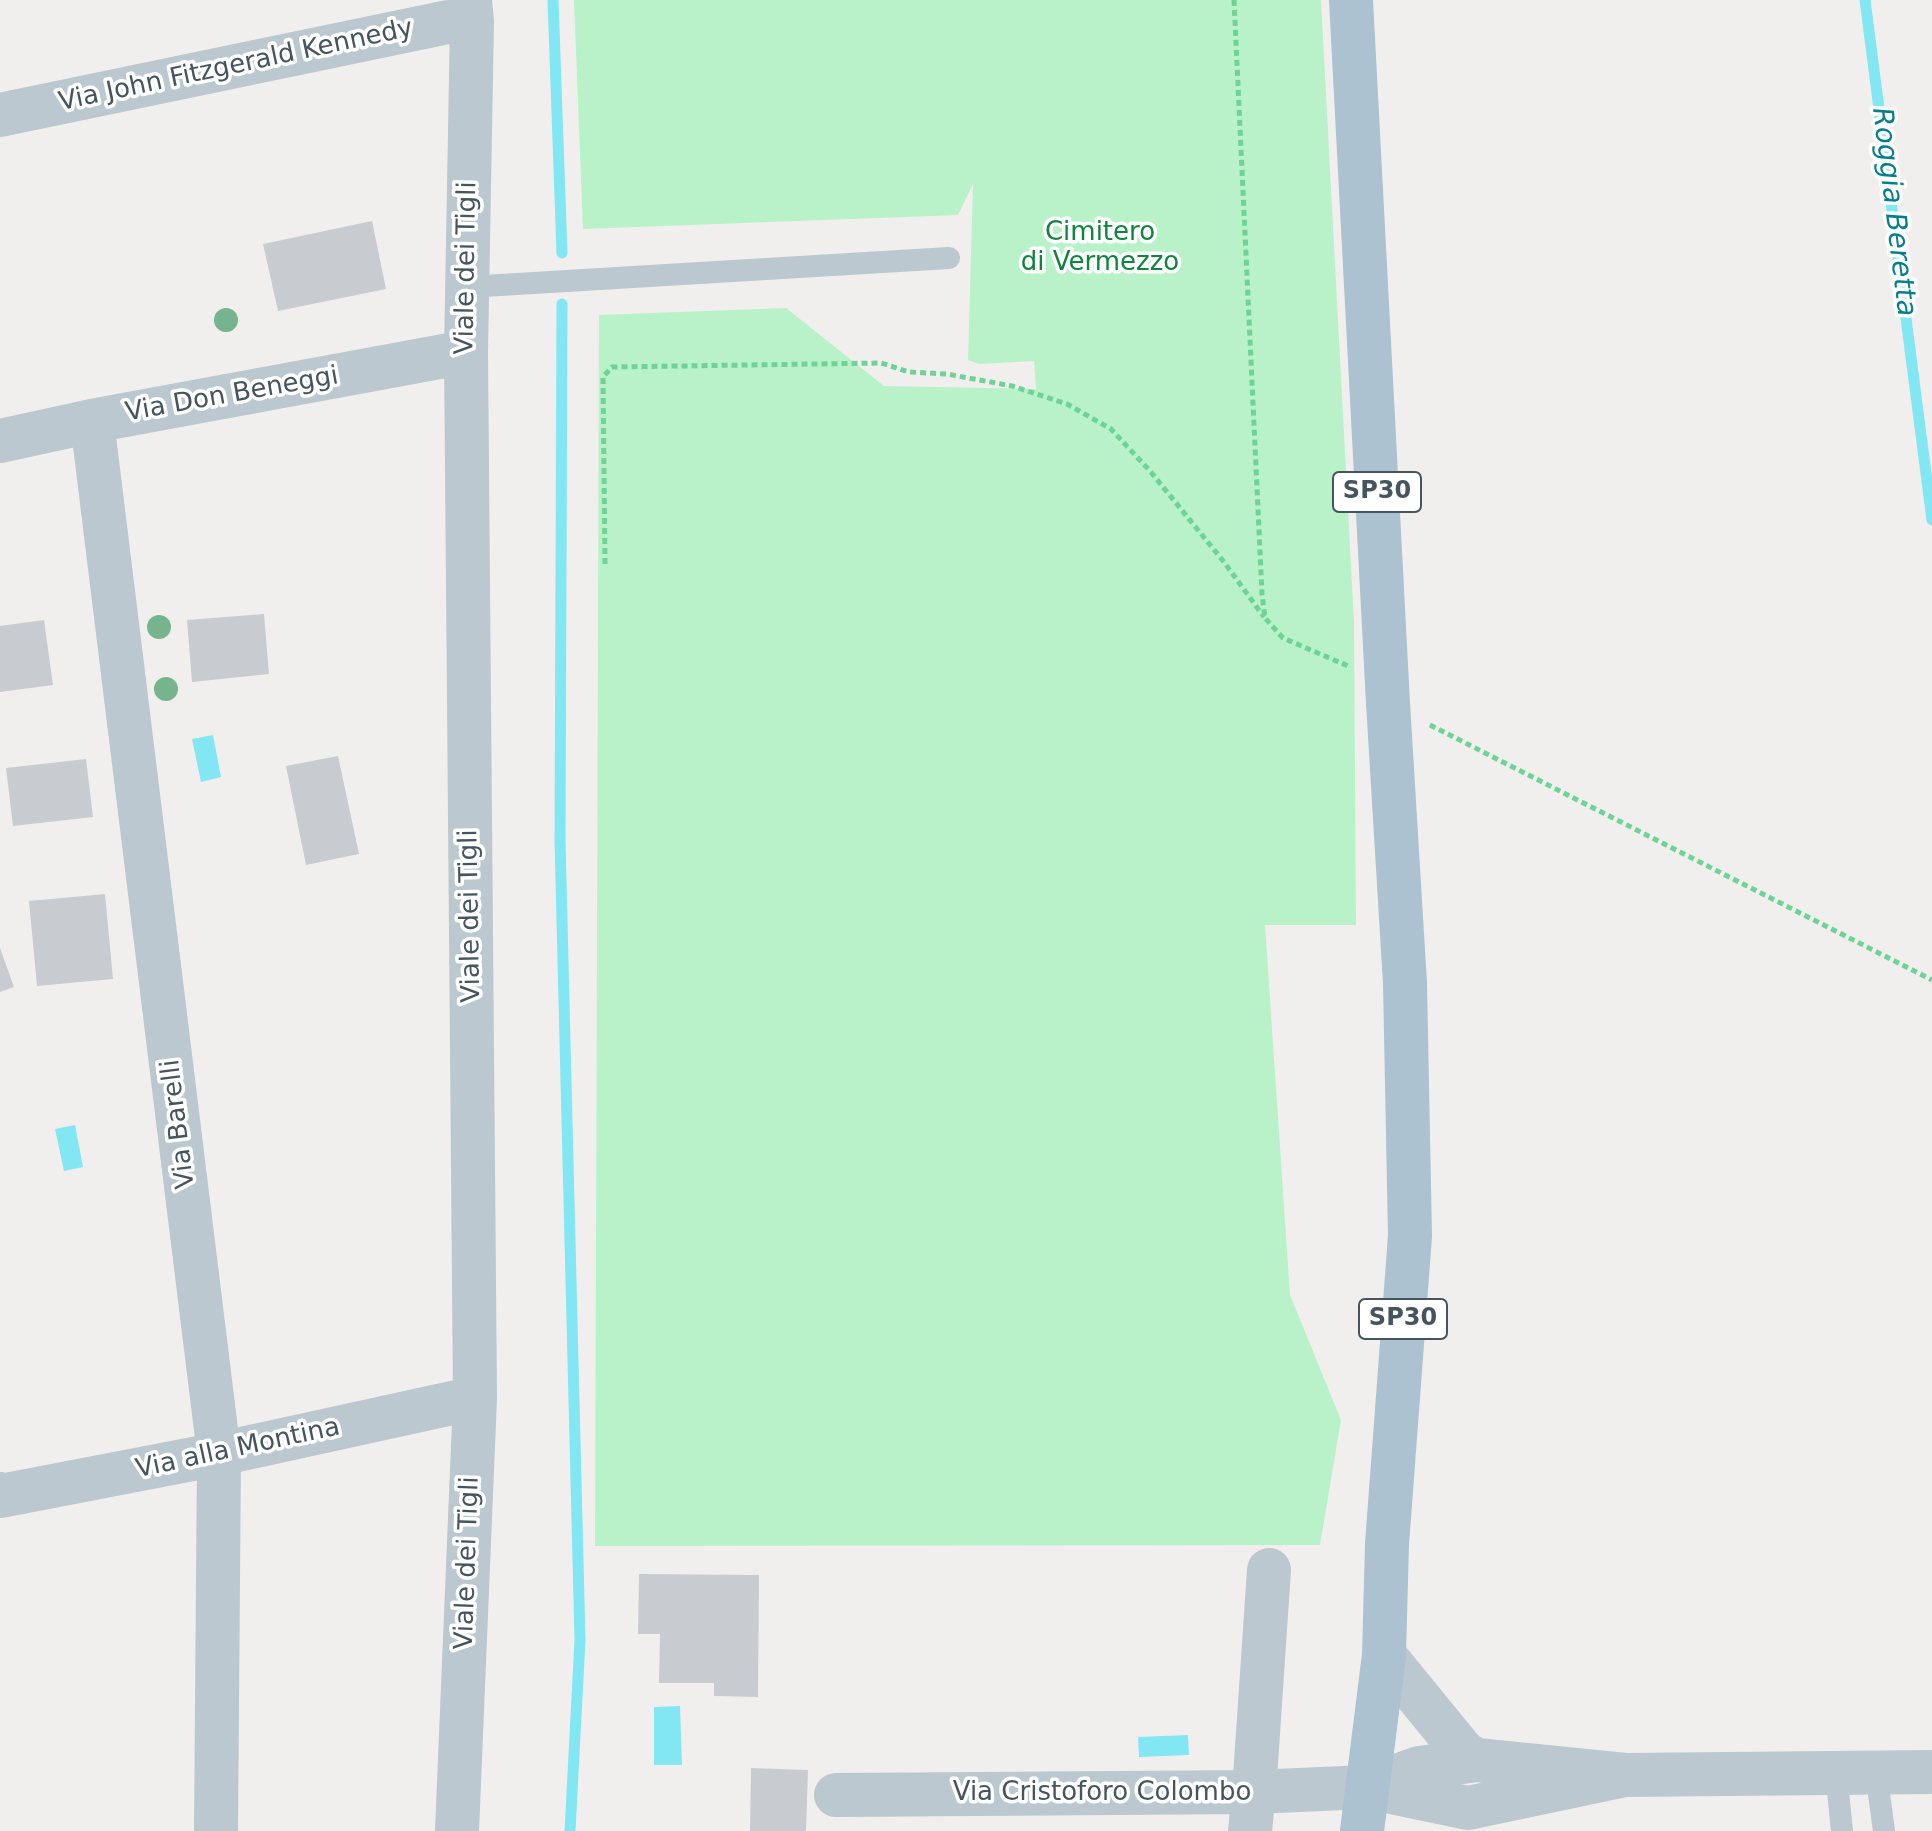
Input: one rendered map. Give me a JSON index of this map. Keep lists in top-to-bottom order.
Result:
{
  "streets": {
    "main road": ["SP30"],
    "street": [
      "Via John Fitzgerald Kennedy",
      "Viale dei Tigli",
      "Via Don Beneggi",
      "Via Barelli",
      "Via alla Montina",
      "Via Cristoforo Colombo"
    ]
  },
  "crossings": [
    ["Via John Fitzgerald Kennedy", "Viale dei Tigli"],
    ["Viale dei Tigli", "Via Don Beneggi"],
    ["Viale dei Tigli", "Via alla Montina"],
    ["Via Don Beneggi", "Via Barelli"],
    ["SP30", "Via Cristoforo Colombo"],
    ["Via Barelli", "Via alla Montina"]
  ],
  "water": ["Roggia Beretta"],
  "parks": ["Cimitero di Vermezzo"]
}
